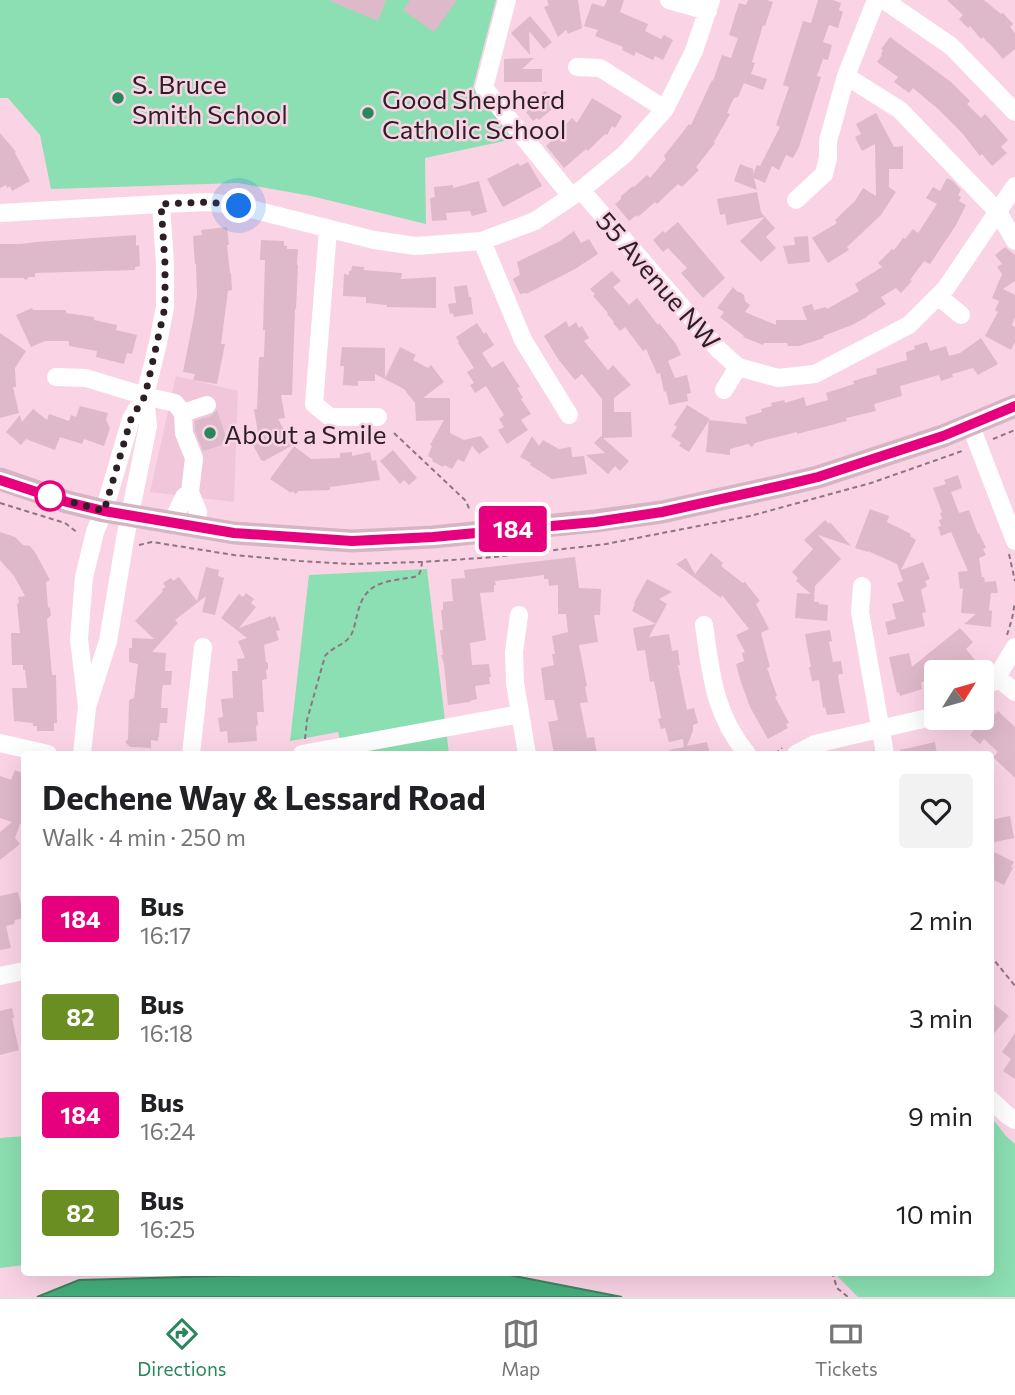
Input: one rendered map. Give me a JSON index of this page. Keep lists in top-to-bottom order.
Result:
{
  "streets": {
    "street": ["55 Avenue NW"]
  },
  "places": ["S. Bruce Smith School", "Good Shepherd Catholic School", "About a Smile"],
  "lines": ["bus line 184"],
  "north": "top right",
  "page": {
    "on_map": "184",
    "heading": ["Dechene Way & Lessard Road", "Walk · 4 min · 250 m"],
    "list": [
      {
        "mark": "184",
        "name": "Bus",
        "note": "16:17",
        "value": "2 min"
      },
      {
        "mark": "82",
        "name": "Bus",
        "note": "16:18",
        "value": "3 min"
      },
      {
        "mark": "184",
        "name": "Bus",
        "note": "16:24",
        "value": "9 min"
      },
      {
        "mark": "82",
        "name": "Bus",
        "note": "16:25",
        "value": "10 min"
      }
    ],
    "tabs": ["Directions", "Map", "Tickets"]
  }
}
